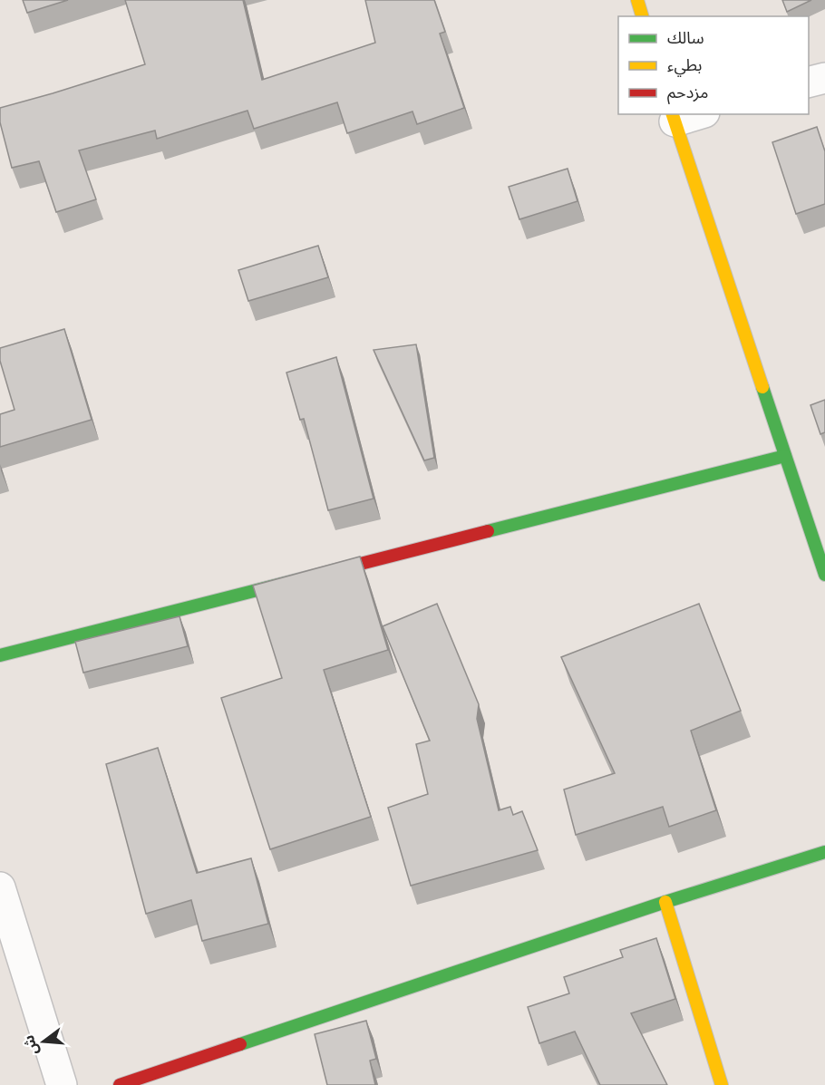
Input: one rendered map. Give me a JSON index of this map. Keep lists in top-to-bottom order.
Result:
{
  "legend": ["سالك", "بطيء", "مزدحم"],
  "north": "left"
}
